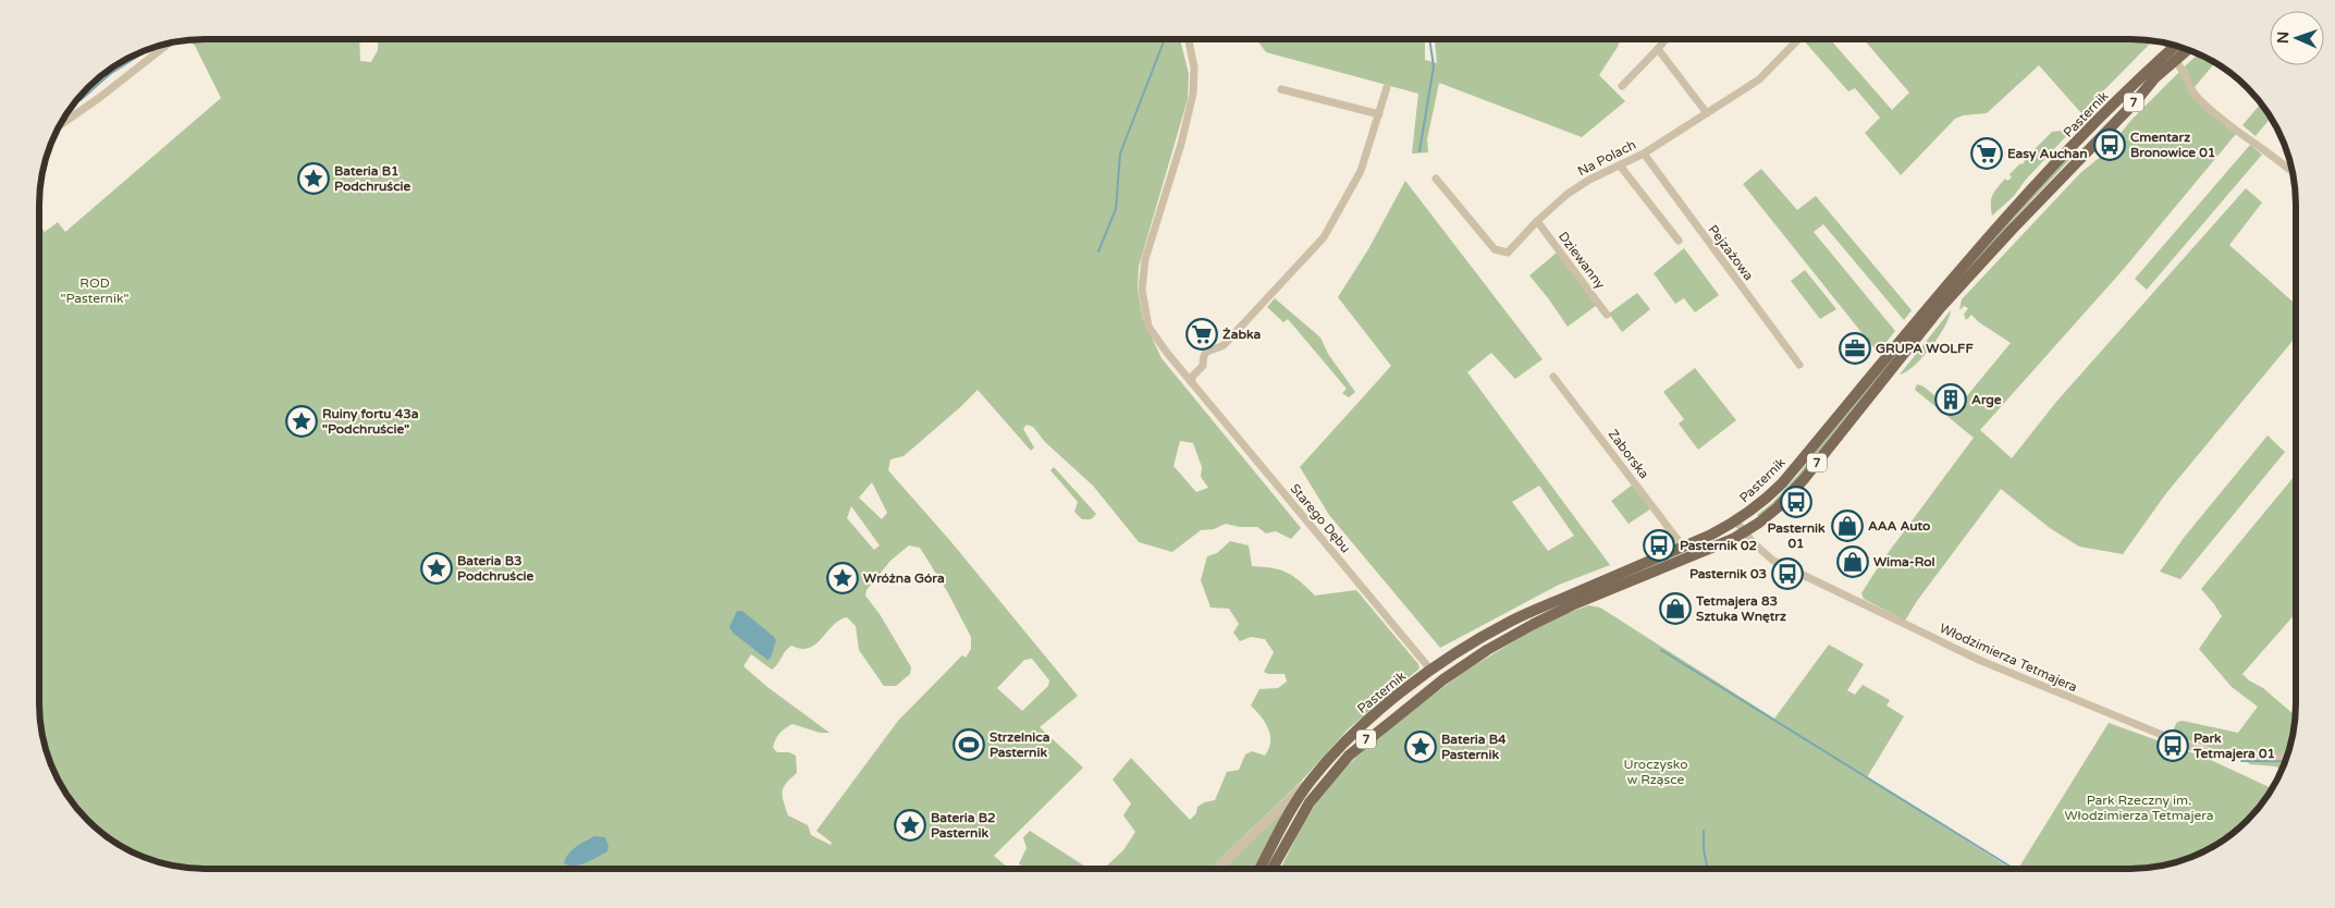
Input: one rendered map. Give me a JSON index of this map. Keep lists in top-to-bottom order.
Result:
{
  "streets": {
    "main road": ["7", "Pasternik"],
    "street": [
      "Na Polach",
      "Pejzażowa",
      "Dziewanny",
      "Zaborska",
      "Starego Dębu",
      "Włodzimierza Tetmajera"
    ]
  },
  "crossings": [
    ["Pasternik", "Zaborska"],
    ["Pasternik", "Starego Dębu"],
    ["Pasternik", "Włodzimierza Tetmajera"],
    ["Na Polach", "Pejzażowa"],
    ["Na Polach", "Dziewanny"]
  ],
  "parks": ["ROD \"Pasternik\"", "Uroczysko w Rząsce", "Park Rzeczny im. Włodzimierza Tetmajera"],
  "places": {
    "bus stop": [
      "Cmentarz Bronowice 01",
      "Pasternik 01",
      "Pasternik 02",
      "Pasternik 03",
      "Park Tetmajera 01"
    ],
    "supermarket": ["Easy Auchan", "Żabka"],
    "place": [
      "Bateria B1 Podchruście",
      "Ruiny fortu 43a \"Podchruście\"",
      "Bateria B3 Podchruście",
      "Wróżna Góra",
      "Bateria B4 Pasternik",
      "Bateria B2 Pasternik"
    ],
    "office": ["GRUPA WOLFF"],
    "building": ["Arge"],
    "shop": ["AAA Auto", "Wima-Rol", "Tetmajera 83 Sztuka Wnętrz"],
    "sports": ["Strzelnica Pasternik"]
  },
  "north": "left"
}
